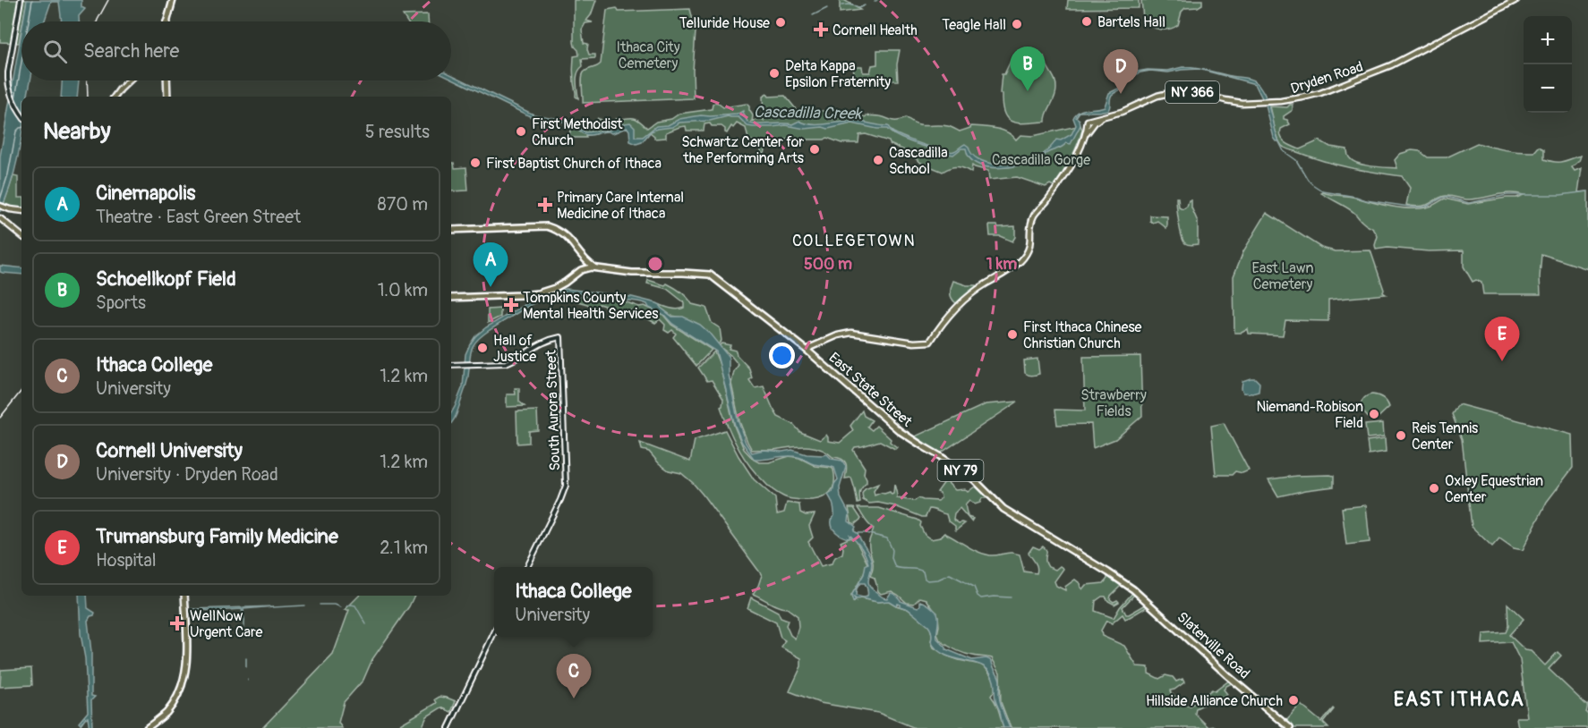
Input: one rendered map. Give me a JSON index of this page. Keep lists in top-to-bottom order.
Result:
{
  "streets": {
    "highway": ["East State Street", "NY 79", "Slaterville Road"],
    "main road": ["Dryden Road", "NY 366", "South Aurora Street"]
  },
  "crossings": [
    ["Dryden Road", "East State Street"],
    ["East State Street", "Slaterville Road"]
  ],
  "districts": ["COLLEGETOWN", "EAST ITHACA"],
  "water": ["Cascadilla Creek"],
  "parks": [
    "Ithaca City Cemetery",
    "Cascadilla Gorge",
    "East Lawn Cemetery",
    "Strawberry Fields"
  ],
  "places": {
    "other": [
      "Bartels Hall",
      "Telluride House",
      "Teagle Hall",
      "Delta Kappa Epsilon Fraternity",
      "First Methodist Church",
      "Schwartz Center for the Performing Arts",
      "Cascadilla School",
      "First Baptist Church of Ithaca",
      "First Ithaca Chinese Christian Church",
      "Hall of Justice",
      "Niemand-Robison Field",
      "Reis Tennis Center",
      "Oxley Equestrian Center",
      "Hillside Alliance Church"
    ],
    "health": [
      "Cornell Health",
      "Primary Care Internal Medicine of Ithaca",
      "Tompkins County Mental Health Services",
      "WellNow Urgent Care"
    ]
  },
  "page": {
    "map_buttons": ["+", "−"],
    "search": "Search here",
    "pins": [
      "B",
      "D",
      "A",
      "E",
      "C"
    ],
    "heading": ["Nearby", "5 results"],
    "list": [
      {
        "mark": "A",
        "name": "Cinemapolis",
        "note": "Theatre · East Green Street",
        "value": "870 m"
      },
      {
        "mark": "B",
        "name": "Schoellkopf Field",
        "note": "Sports",
        "value": "1.0 km"
      },
      {
        "mark": "C",
        "name": "Ithaca College",
        "note": "University",
        "value": "1.2 km"
      },
      {
        "mark": "D",
        "name": "Cornell University",
        "note": "University · Dryden Road",
        "value": "1.2 km"
      },
      {
        "mark": "E",
        "name": "Trumansburg Family Medicine",
        "note": "Hospital",
        "value": "2.1 km"
      }
    ],
    "popup": ["Ithaca College", "University"]
  },
  "rings": ["500 m", "1 km"]
}
